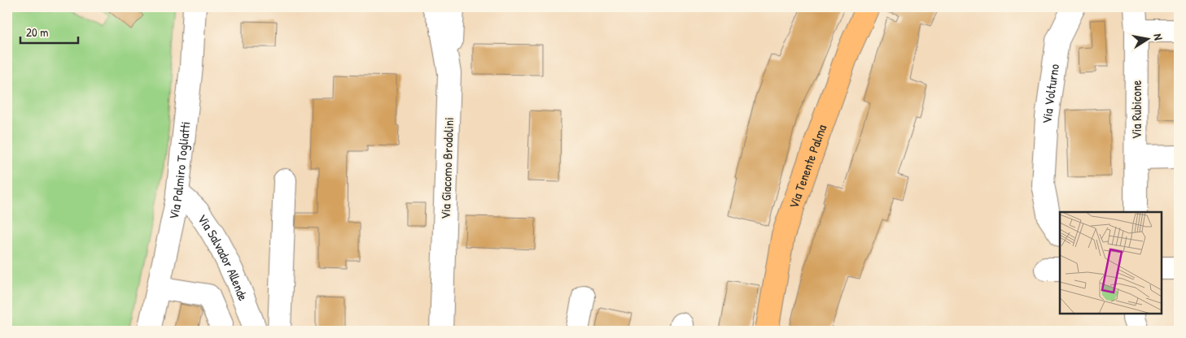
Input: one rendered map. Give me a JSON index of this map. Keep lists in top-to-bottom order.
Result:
{
  "streets": {
    "main road": ["Via Tenente Palma"],
    "street": [
      "Via Volturno",
      "Via Rubicone",
      "Via Giacomo Brodolini",
      "Via Palmiro Togliatti",
      "Via Salvador Allende"
    ]
  },
  "crossings": [
    ["Via Palmiro Togliatti", "Via Salvador Allende"]
  ],
  "scale_bar": "20 m",
  "north": "right"
}
